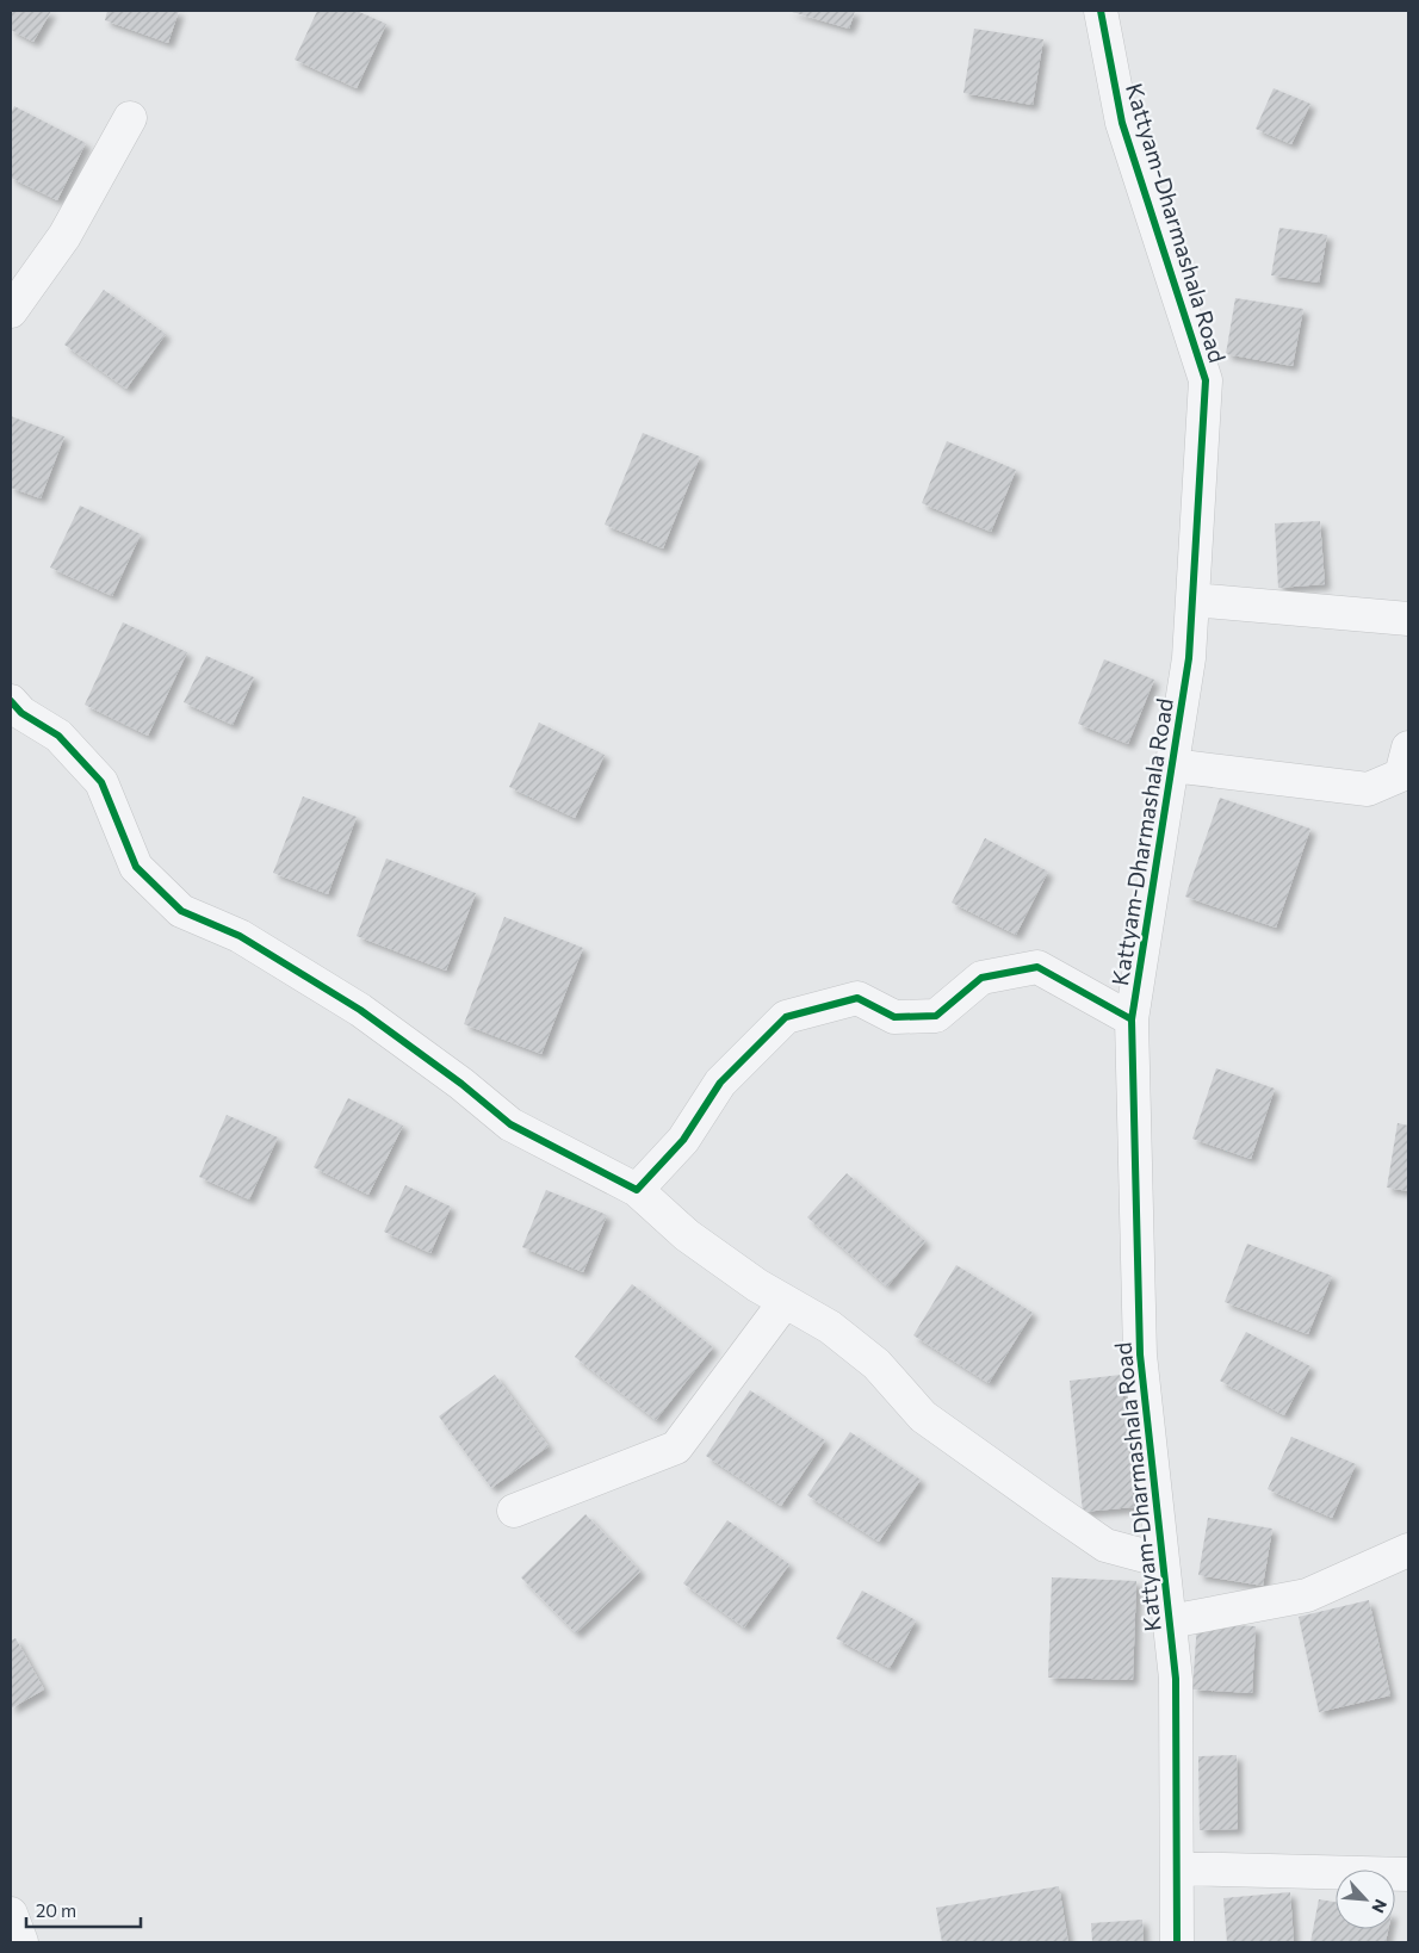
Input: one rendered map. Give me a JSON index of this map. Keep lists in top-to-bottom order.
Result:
{
  "streets": {
    "street": ["Kattyam-Dharmashala Road"]
  },
  "scale_bar": "20 m",
  "north": "bottom right"
}
